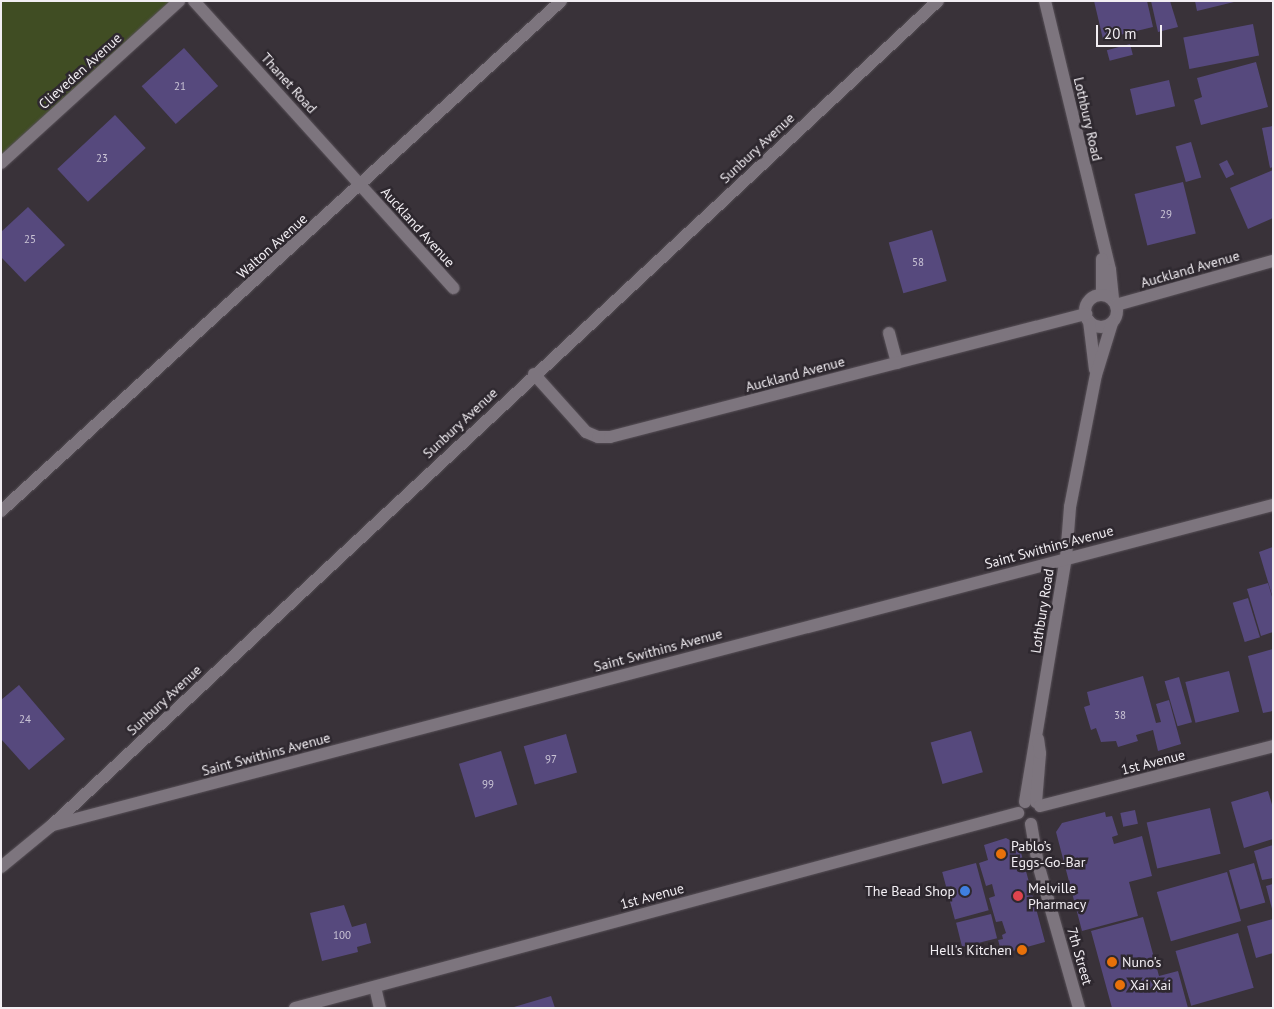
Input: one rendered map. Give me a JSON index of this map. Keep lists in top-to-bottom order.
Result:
{
  "streets": {
    "street": [
      "Clieveden Avenue",
      "Thanet Road",
      "Lothbury Road",
      "Sunbury Avenue",
      "Auckland Avenue",
      "Walton Avenue",
      "Saint Swithins Avenue",
      "1st Avenue",
      "7th Street"
    ]
  },
  "crossings": [
    ["Thanet Road", "Auckland Avenue"],
    ["Thanet Road", "Walton Avenue"],
    ["Lothbury Road", "Auckland Avenue"],
    ["Lothbury Road", "Saint Swithins Avenue"],
    ["Lothbury Road", "1st Avenue"],
    ["Lothbury Road", "7th Street"],
    ["Sunbury Avenue", "Auckland Avenue"],
    ["Sunbury Avenue", "Saint Swithins Avenue"],
    ["Auckland Avenue", "Walton Avenue"],
    ["1st Avenue", "7th Street"]
  ],
  "places": [
    "Pablo’s Eggs-Go-Bar",
    "The Bead Shop",
    "Melville Pharmacy",
    "Hell's Kitchen",
    "Nuno's",
    "Xai Xai"
  ],
  "house_numbers": [
    "21",
    "23",
    "29",
    "25",
    "58",
    "38",
    "24",
    "97",
    "99",
    "100"
  ],
  "scale_bar": "20 m"
}
